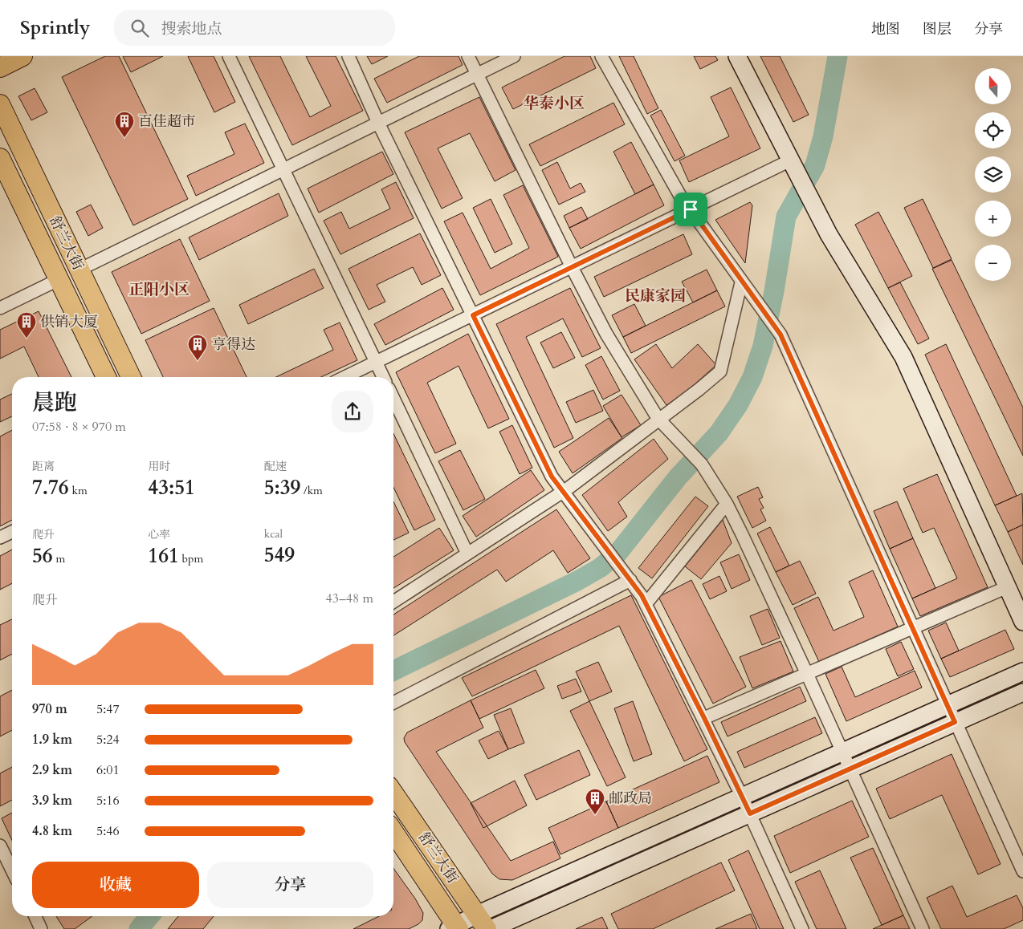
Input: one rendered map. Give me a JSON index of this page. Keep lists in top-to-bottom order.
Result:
{
  "streets": {
    "main road": ["舒兰大街"]
  },
  "districts": ["华泰小区", "正阳小区", "民康家园"],
  "places": {
    "building": [
      "百佳超市",
      "供销大厦",
      "亨得达",
      "邮政局"
    ]
  },
  "north": "top",
  "page": {
    "header": "Sprintly",
    "search": "搜索地点",
    "nav": ["地图", "图层", "分享"],
    "map_buttons": ["+", "−"],
    "heading": ["晨跑", "07:58 · 8 × 970 m"],
    "stats": [
      ["距离", "7.76 km"],
      ["用时", "43:51"],
      ["配速", "5:39 /km"],
      ["爬升", "56 m"],
      ["心率", "161 bpm"],
      ["kcal", "549"]
    ],
    "chart": ["爬升", "43–48 m"],
    "list": [
      {
        "name": "970 m",
        "note": "5:47"
      },
      {
        "name": "1.9 km",
        "note": "5:24"
      },
      {
        "name": "2.9 km",
        "note": "6:01"
      },
      {
        "name": "3.9 km",
        "note": "5:16"
      },
      {
        "name": "4.8 km",
        "note": "5:46"
      }
    ],
    "buttons": ["收藏", "分享"]
  }
}
